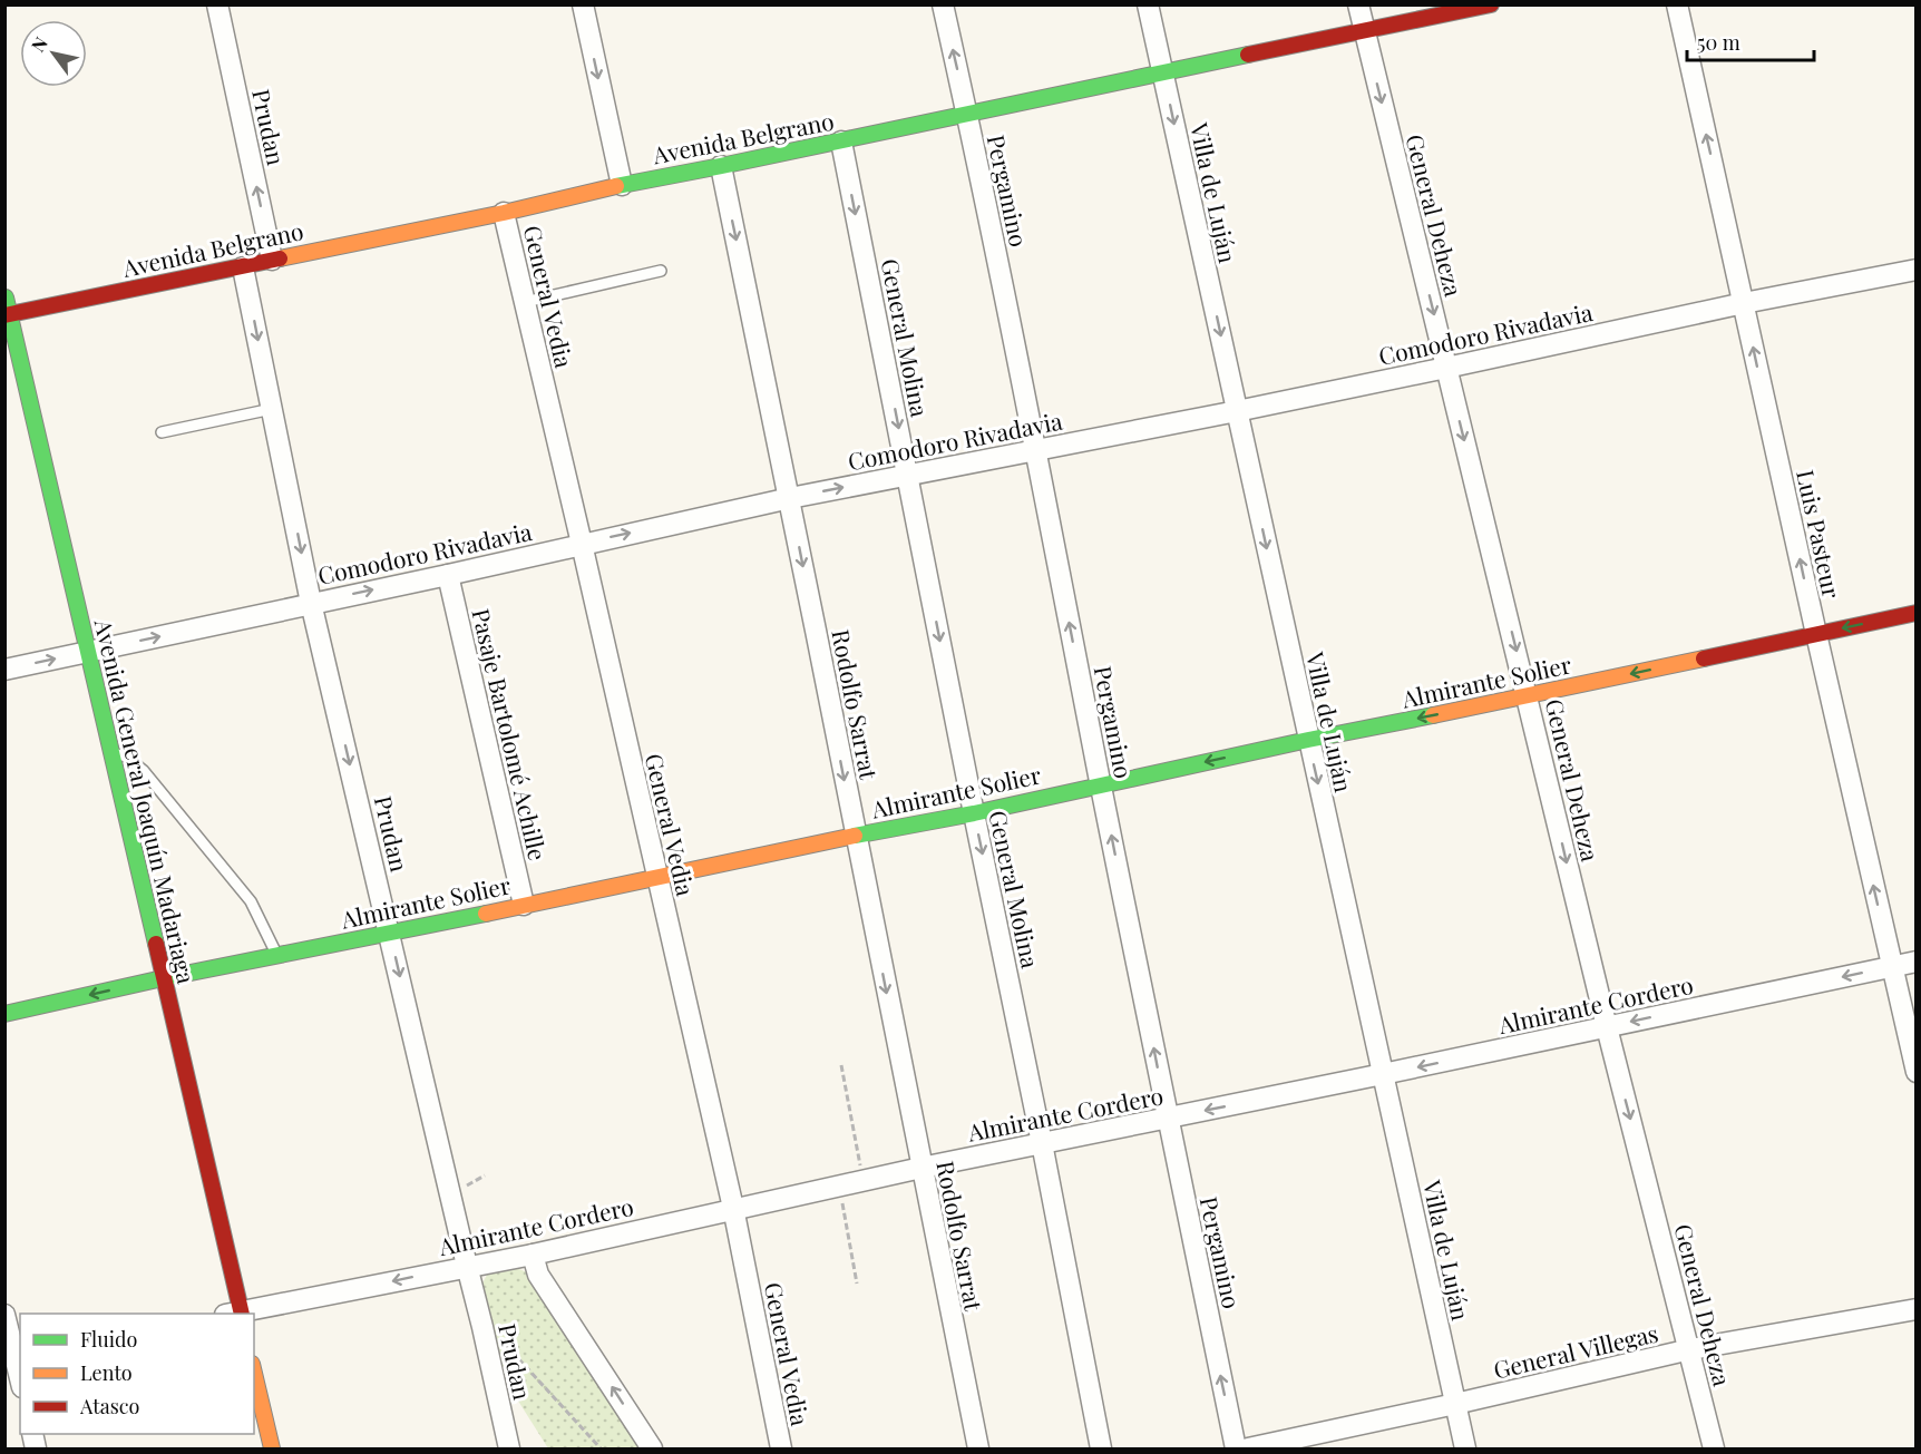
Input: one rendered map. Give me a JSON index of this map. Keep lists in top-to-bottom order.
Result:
{
  "streets": {
    "street": [
      "Prudan",
      "Avenida Belgrano",
      "Pergamino",
      "Villa de Luján",
      "General Deheza",
      "General Vedia",
      "Comodoro Rivadavia",
      "General Molina",
      "Luis Pasteur",
      "Almirante Solier",
      "Rodolfo Sarrat",
      "Pasaje Bartolomé Achille",
      "Avenida General Joaquín Madariaga",
      "Almirante Cordero",
      "General Villegas"
    ]
  },
  "crossings": [
    ["Prudan", "Avenida Belgrano"],
    ["Prudan", "Comodoro Rivadavia"],
    ["Prudan", "Almirante Solier"],
    ["Prudan", "Almirante Cordero"],
    ["Avenida Belgrano", "Pergamino"],
    ["Avenida Belgrano", "Villa de Luján"],
    ["Avenida Belgrano", "General Deheza"],
    ["Avenida Belgrano", "General Vedia"],
    ["Avenida Belgrano", "General Molina"],
    ["Avenida Belgrano", "Rodolfo Sarrat"],
    ["Avenida Belgrano", "Avenida General Joaquín Madariaga"],
    ["Pergamino", "Comodoro Rivadavia"],
    ["Pergamino", "Almirante Solier"],
    ["Pergamino", "Almirante Cordero"],
    ["Villa de Luján", "Comodoro Rivadavia"],
    ["Villa de Luján", "Almirante Solier"],
    ["Villa de Luján", "Almirante Cordero"],
    ["Villa de Luján", "General Villegas"],
    ["General Deheza", "Comodoro Rivadavia"],
    ["General Deheza", "Almirante Solier"],
    ["General Deheza", "Almirante Cordero"],
    ["General Deheza", "General Villegas"],
    ["General Vedia", "Comodoro Rivadavia"],
    ["General Vedia", "Almirante Solier"],
    ["General Vedia", "Almirante Cordero"],
    ["Comodoro Rivadavia", "General Molina"],
    ["Comodoro Rivadavia", "Luis Pasteur"],
    ["Comodoro Rivadavia", "Rodolfo Sarrat"],
    ["Comodoro Rivadavia", "Pasaje Bartolomé Achille"],
    ["Comodoro Rivadavia", "Avenida General Joaquín Madariaga"],
    ["General Molina", "Almirante Solier"],
    ["General Molina", "Almirante Cordero"],
    ["Luis Pasteur", "Almirante Solier"],
    ["Luis Pasteur", "Almirante Cordero"],
    ["Almirante Solier", "Rodolfo Sarrat"],
    ["Almirante Solier", "Pasaje Bartolomé Achille"],
    ["Almirante Solier", "Avenida General Joaquín Madariaga"],
    ["Rodolfo Sarrat", "Almirante Cordero"]
  ],
  "one_way": [
    "Pergamino",
    "Villa de Luján",
    "General Deheza",
    "Comodoro Rivadavia",
    "General Molina",
    "Luis Pasteur",
    "Almirante Solier",
    "Rodolfo Sarrat",
    "Almirante Cordero"
  ],
  "legend": ["Fluido", "Lento", "Atasco"],
  "scale_bar": "50 m",
  "north": "top left"
}
